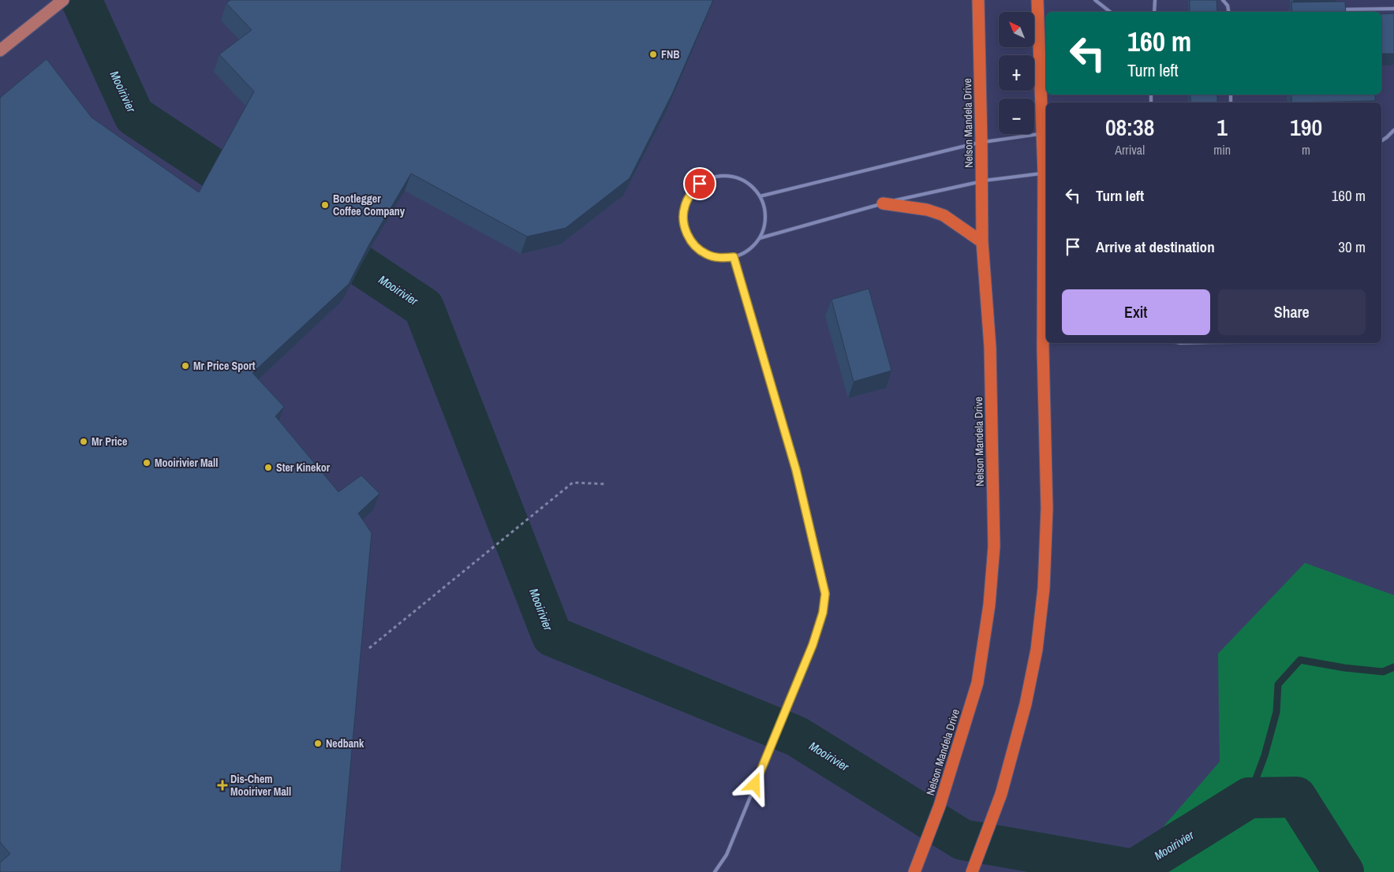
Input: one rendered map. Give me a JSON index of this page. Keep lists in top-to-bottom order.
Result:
{
  "streets": {
    "highway": ["Nelson Mandela Drive"]
  },
  "water": ["Mooirivier"],
  "places": {
    "other": [
      "FNB",
      "Bootlegger Coffee Company",
      "Mr Price Sport",
      "Mr Price",
      "Mooirivier Mall",
      "Ster Kinekor",
      "Nedbank"
    ],
    "health": ["Dis-Chem Mooiriver Mall"]
  },
  "north": "top left",
  "page": {
    "map_buttons": ["+", "−"],
    "turn": ["160 m", "Turn left"],
    "eta": [
      "08:38",
      "Arrival",
      "1",
      "min",
      "190",
      "m"
    ],
    "list": [
      {
        "name": "Turn left",
        "value": "160 m"
      },
      {
        "name": "Arrive at destination",
        "value": "30 m"
      }
    ],
    "buttons": ["Exit", "Share"]
  }
}
